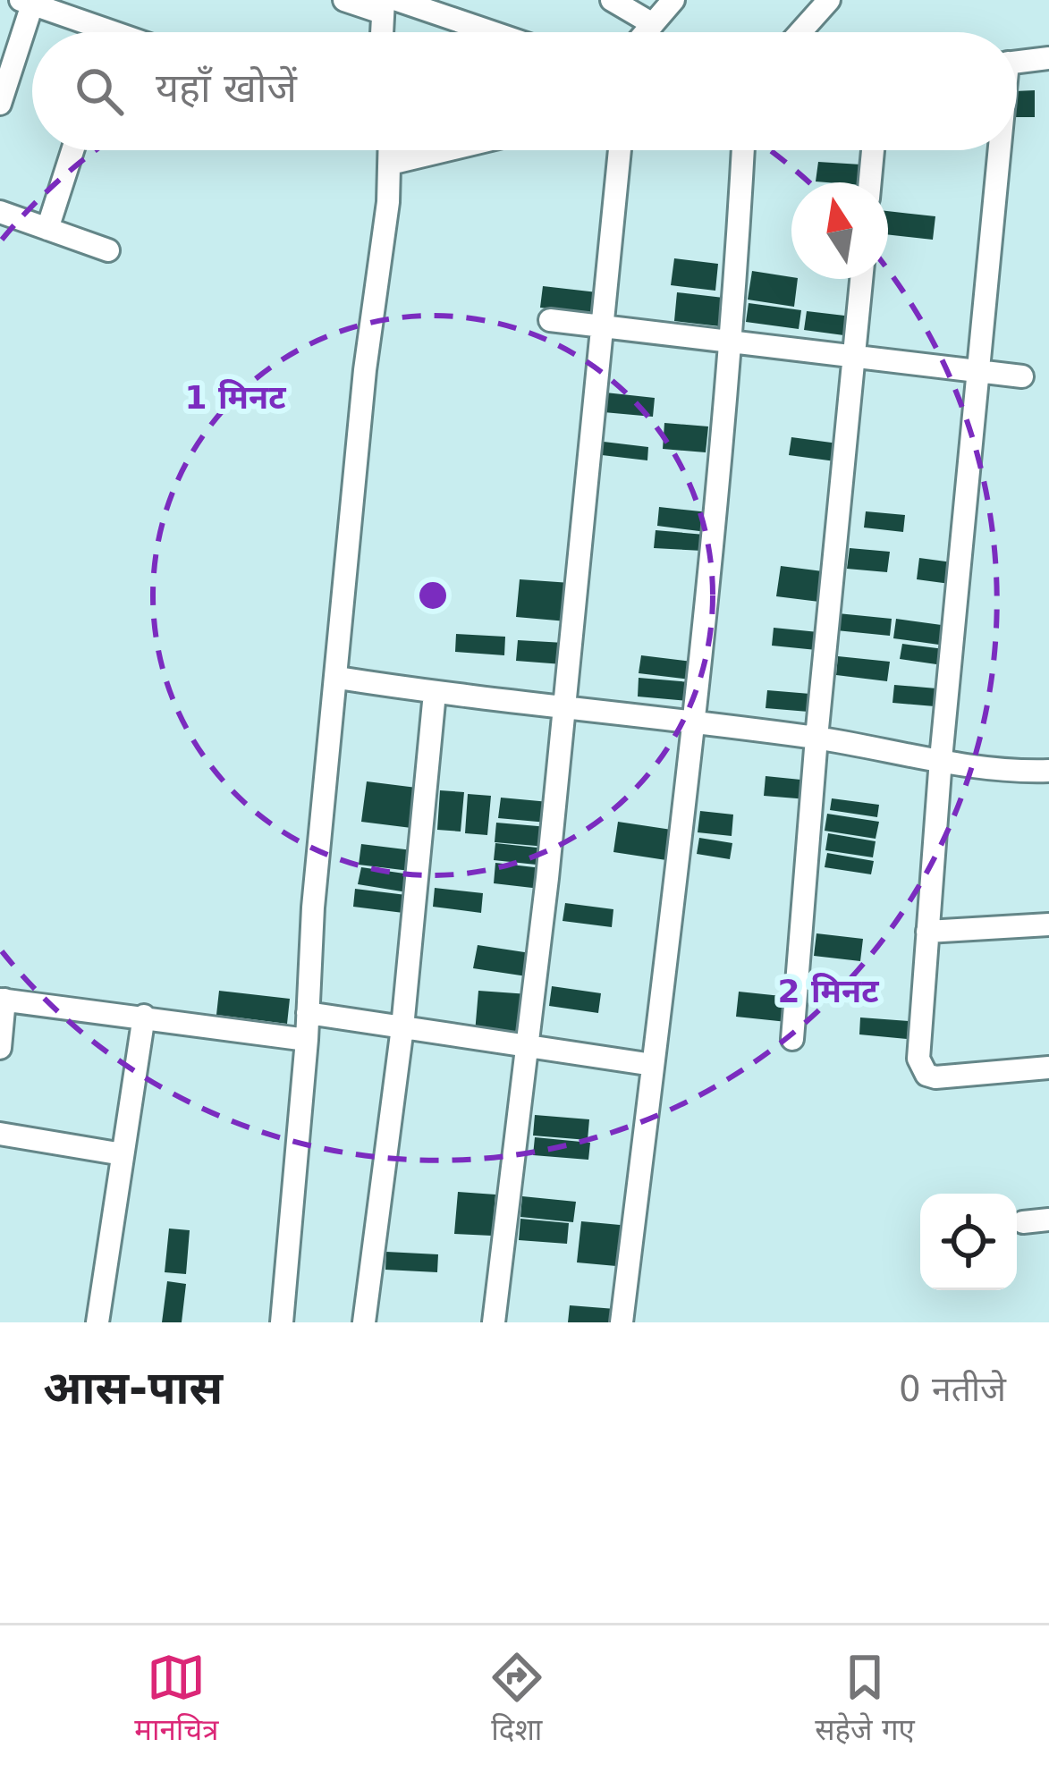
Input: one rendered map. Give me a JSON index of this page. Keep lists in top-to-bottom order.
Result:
{
  "north": "top",
  "page": {
    "search": "यहाँ खोजें",
    "heading": ["आस-पास", "0 नतीजे"],
    "nav": ["मानचित्र", "दिशा", "सहेजे गए"]
  },
  "rings": ["1 मिनट", "2 मिनट"]
}
